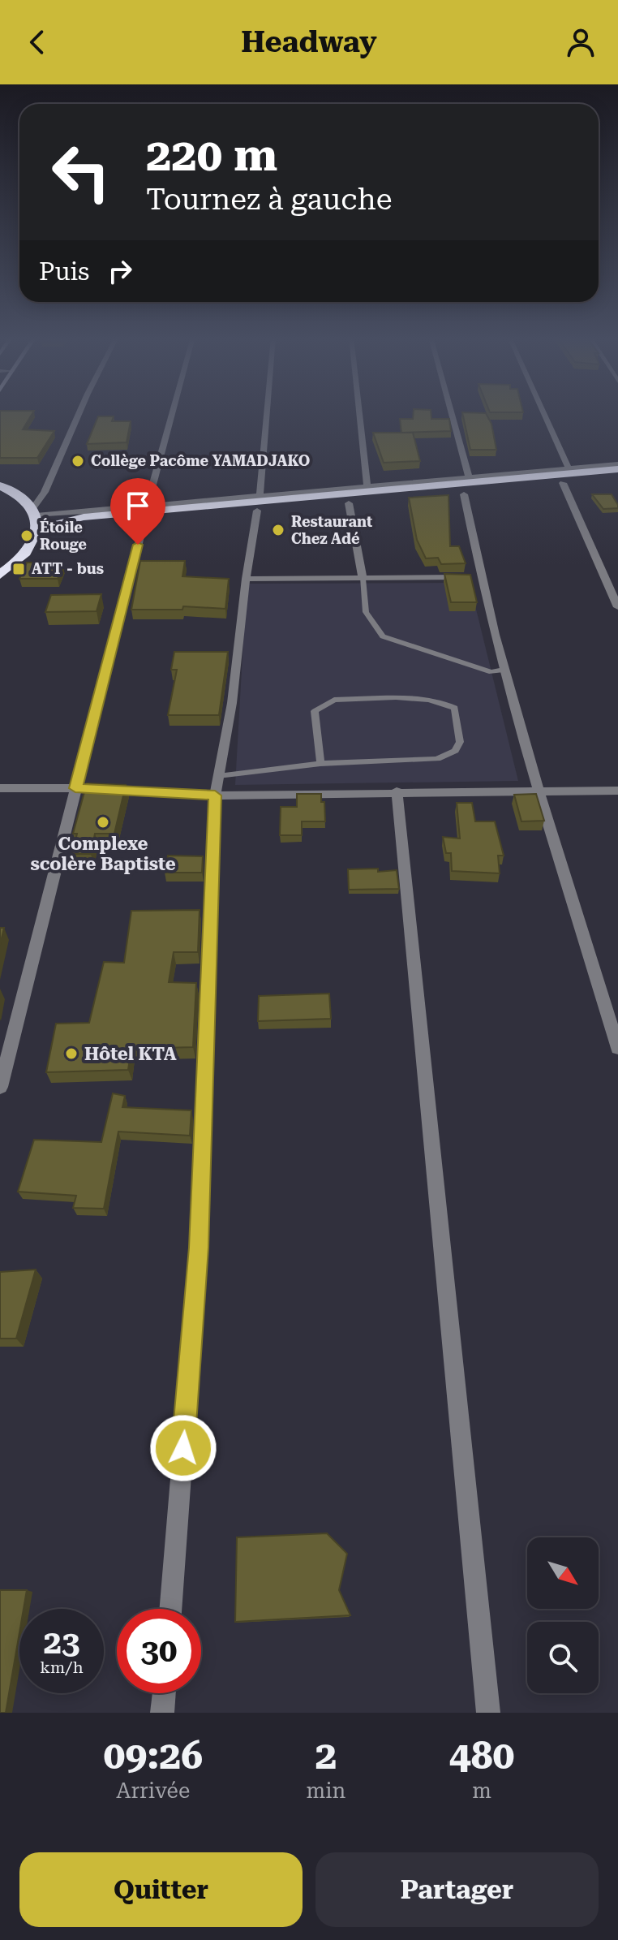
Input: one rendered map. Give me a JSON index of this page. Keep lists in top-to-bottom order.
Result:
{
  "places": {
    "other": [
      "Collège Pacôme YAMADJAKO",
      "Restaurant Chez Adé",
      "Étoile Rouge",
      "Complexe scolère Baptiste",
      "Hôtel KTA"
    ],
    "transit": ["ATT - bus"]
  },
  "north": "bottom right",
  "page": {
    "header": "Headway",
    "turn": ["220 m", "Tournez à gauche"],
    "then": "Puis",
    "speed": "23 km/h",
    "limit": "30",
    "eta": [
      "09:26",
      "Arrivée",
      "2",
      "min",
      "480",
      "m"
    ],
    "buttons": ["Quitter", "Partager"]
  }
}
